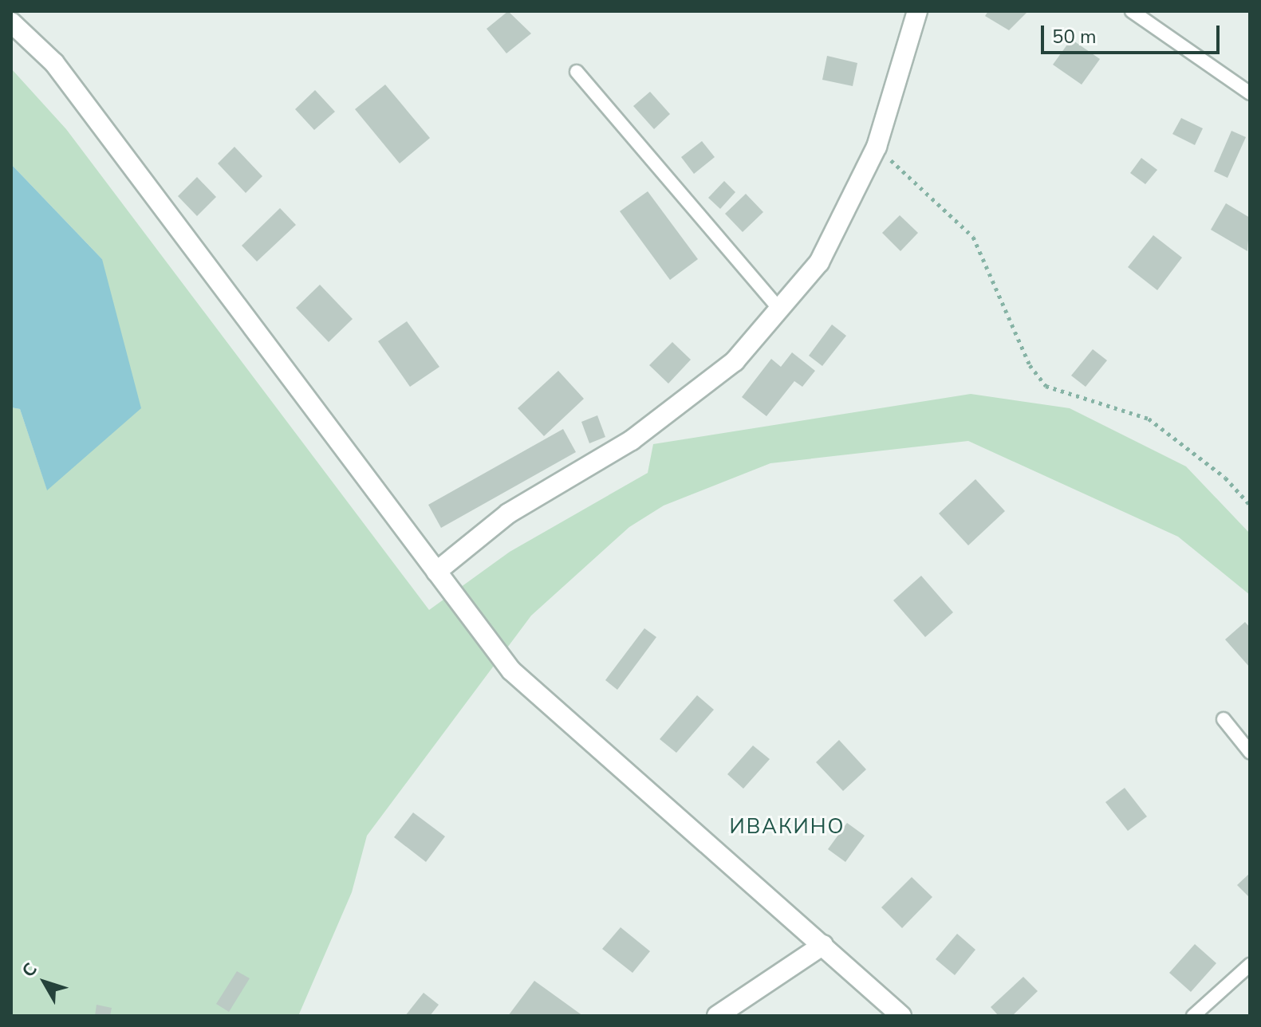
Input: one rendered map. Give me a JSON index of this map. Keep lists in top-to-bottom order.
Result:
{
  "districts": ["ИВАКИНО"],
  "scale_bar": "50 m",
  "north": "top left"
}
